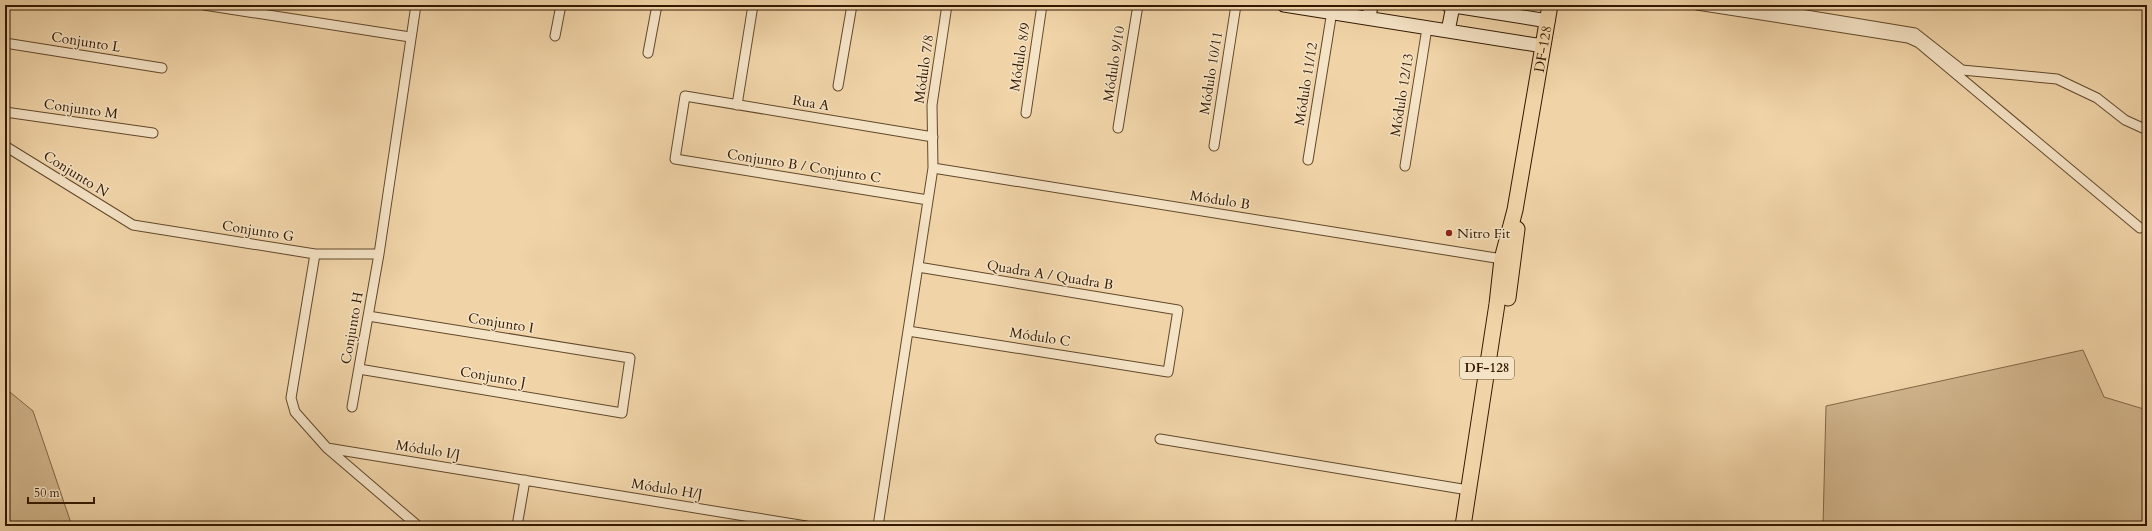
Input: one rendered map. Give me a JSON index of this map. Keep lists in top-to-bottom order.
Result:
{
  "streets": {
    "main road": ["DF-128"],
    "street": [
      "Conjunto L",
      "Módulo 8/9",
      "Módulo 9/10",
      "Módulo 7/8",
      "Módulo 10/11",
      "Módulo 11/12",
      "Módulo 12/13",
      "Rua A",
      "Conjunto M",
      "Conjunto B / Conjunto C",
      "Conjunto N",
      "Módulo B",
      "Conjunto G",
      "Quadra A / Quadra B",
      "Conjunto I",
      "Conjunto H",
      "Módulo C",
      "Conjunto J",
      "Módulo I/J",
      "Módulo H/J"
    ]
  },
  "crossings": [
    ["DF-128", "Módulo B"],
    ["Módulo 7/8", "Rua A"],
    ["Módulo 7/8", "Conjunto B / Conjunto C"],
    ["Módulo 7/8", "Módulo B"],
    ["Módulo 7/8", "Quadra A / Quadra B"],
    ["Módulo 7/8", "Módulo C"],
    ["Rua A", "Conjunto B / Conjunto C"],
    ["Conjunto N", "Conjunto G"],
    ["Conjunto G", "Conjunto H"],
    ["Quadra A / Quadra B", "Módulo C"],
    ["Conjunto I", "Conjunto H"],
    ["Conjunto I", "Conjunto J"],
    ["Conjunto H", "Conjunto J"],
    ["Módulo I/J", "Módulo H/J"]
  ],
  "places": ["Nitro Fit"],
  "scale_bar": "50 m"
}
